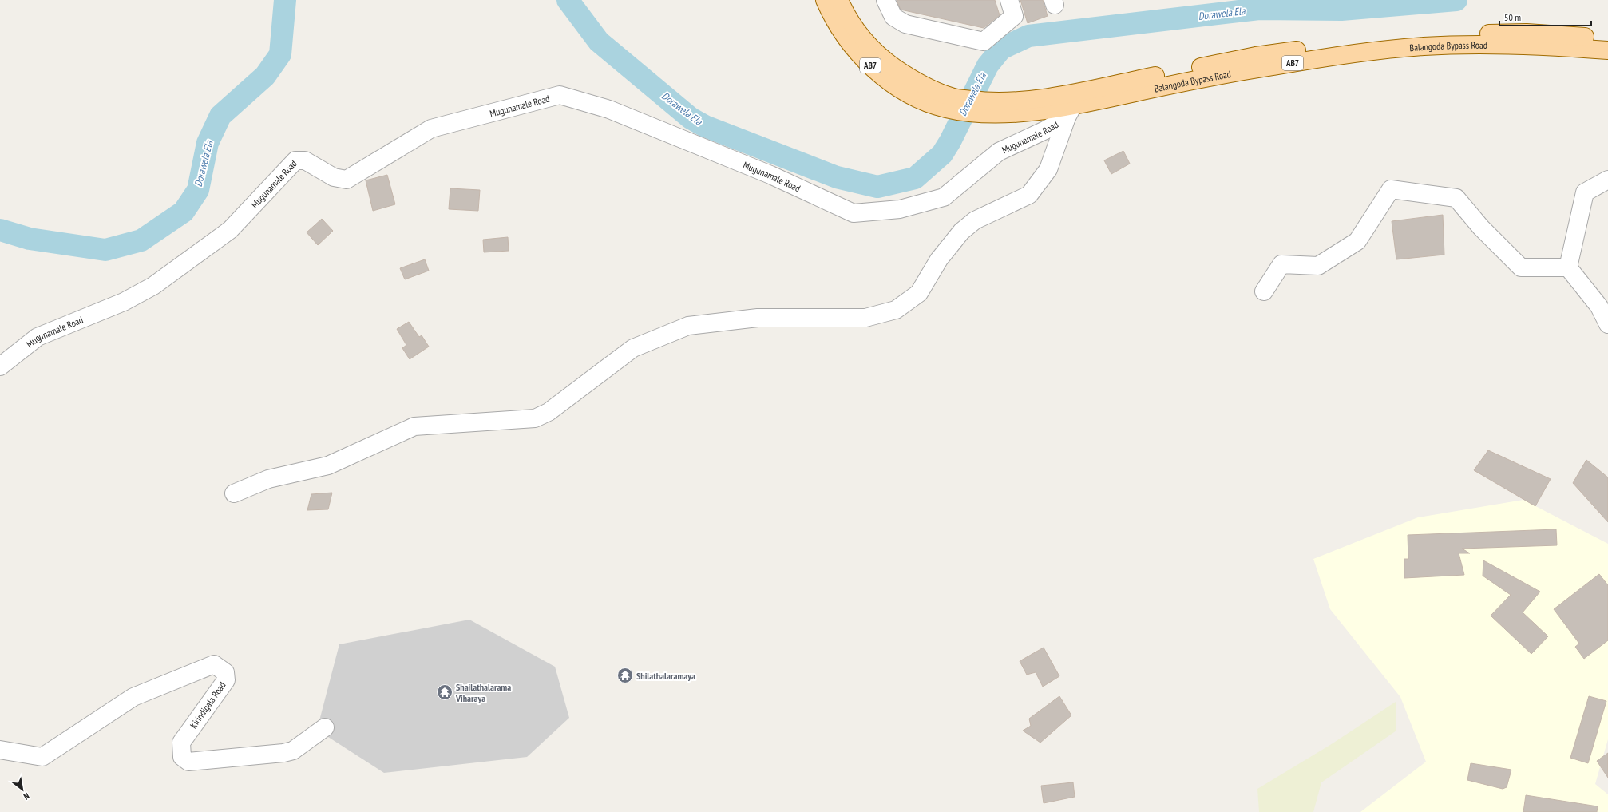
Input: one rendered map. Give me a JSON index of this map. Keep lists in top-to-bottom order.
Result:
{
  "streets": {
    "main road": ["Balangoda Bypass Road", "AB7"],
    "street": ["Mugunamale Road", "Kirindigala Road"]
  },
  "crossings": [
    ["Balangoda Bypass Road", "Mugunamale Road"]
  ],
  "water": ["Dorawela Ela"],
  "places": {
    "temple": ["Shilathalaramaya", "Shailathalarama Viharaya"]
  },
  "scale_bar": "50 m",
  "north": "bottom right"
}
